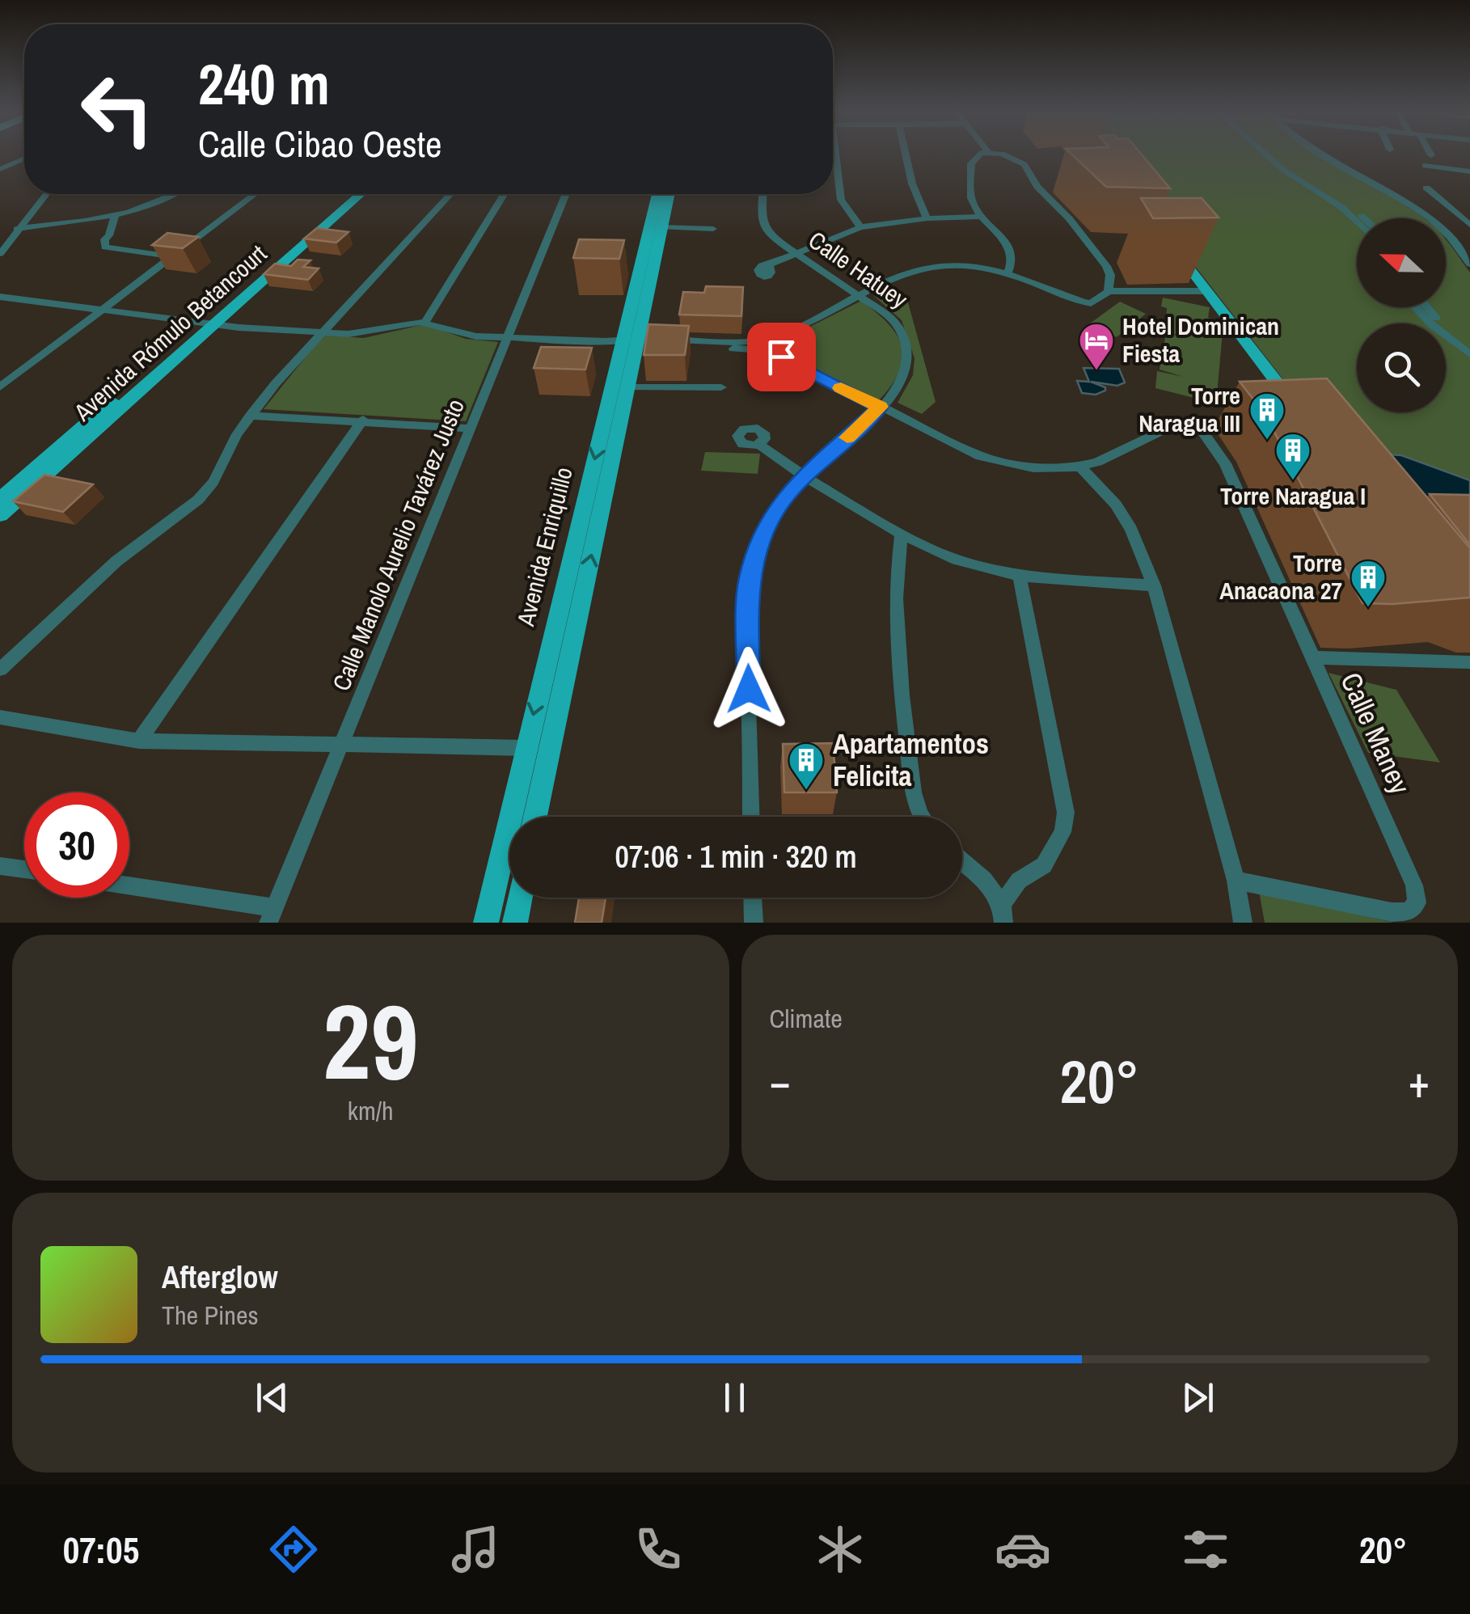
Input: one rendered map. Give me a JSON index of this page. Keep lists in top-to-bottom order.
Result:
{
  "streets": {
    "main road": ["Avenida Rómulo Betancourt", "Avenida Enriquillo"],
    "street": ["Calle Hatuey", "Calle Manolo Aurelio Tavárez Justo", "Calle Maney"]
  },
  "places": {
    "hotel": ["Hotel Dominican Fiesta"],
    "building": [
      "Torre Naragua III",
      "Torre Naragua I",
      "Torre Anacaona 27",
      "Apartamentos Felicita"
    ]
  },
  "north": "left",
  "page": {
    "turn": ["240 m", "Calle Cibao Oeste"],
    "limit": "30",
    "trip": "07:06 · 1 min · 320 m",
    "tile": [
      ["29", "km/h"],
      "Climate"
    ],
    "heat": ["−", "20°", "+"],
    "song": ["Afterglow", "The Pines"],
    "tabs": ["07:05", "20°"]
  }
}
